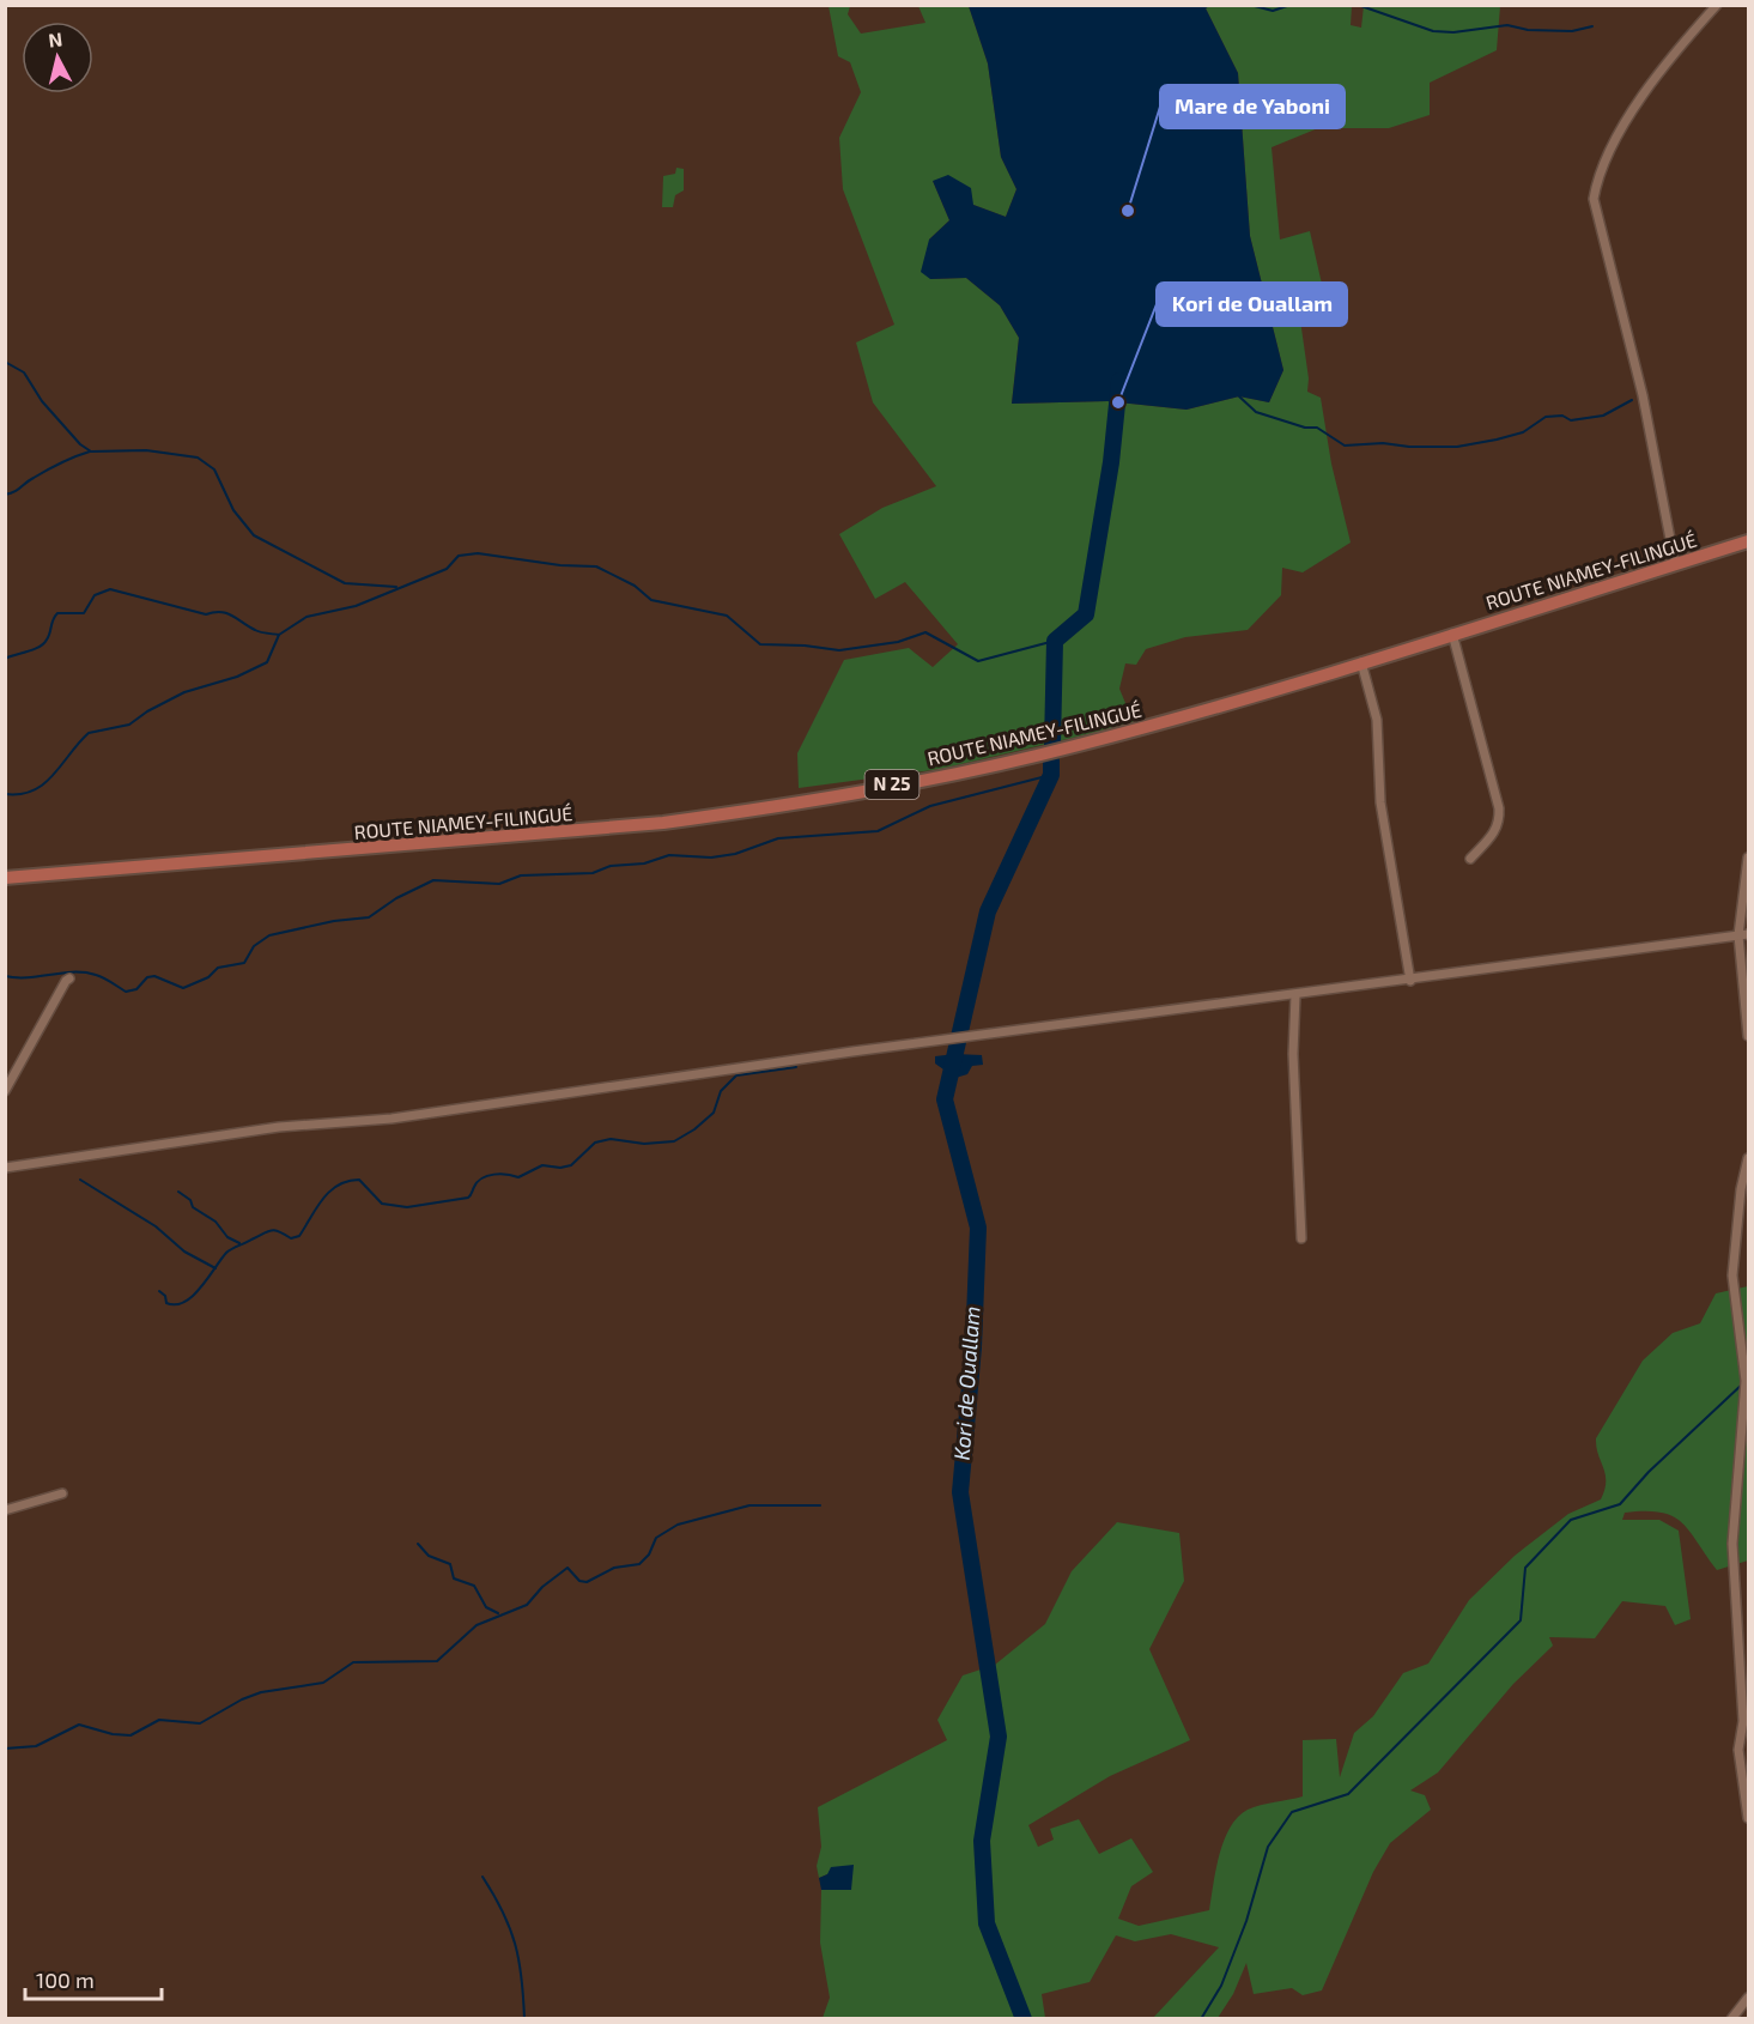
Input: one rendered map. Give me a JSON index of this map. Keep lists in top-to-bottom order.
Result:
{
  "streets": {
    "main road": ["ROUTE NIAMEY-FILINGUÉ", "N 25"]
  },
  "water": ["Kori de Ouallam"],
  "places": ["Mare de Yaboni", "Kori de Ouallam"],
  "scale_bar": "100 m",
  "north": "top"
}
